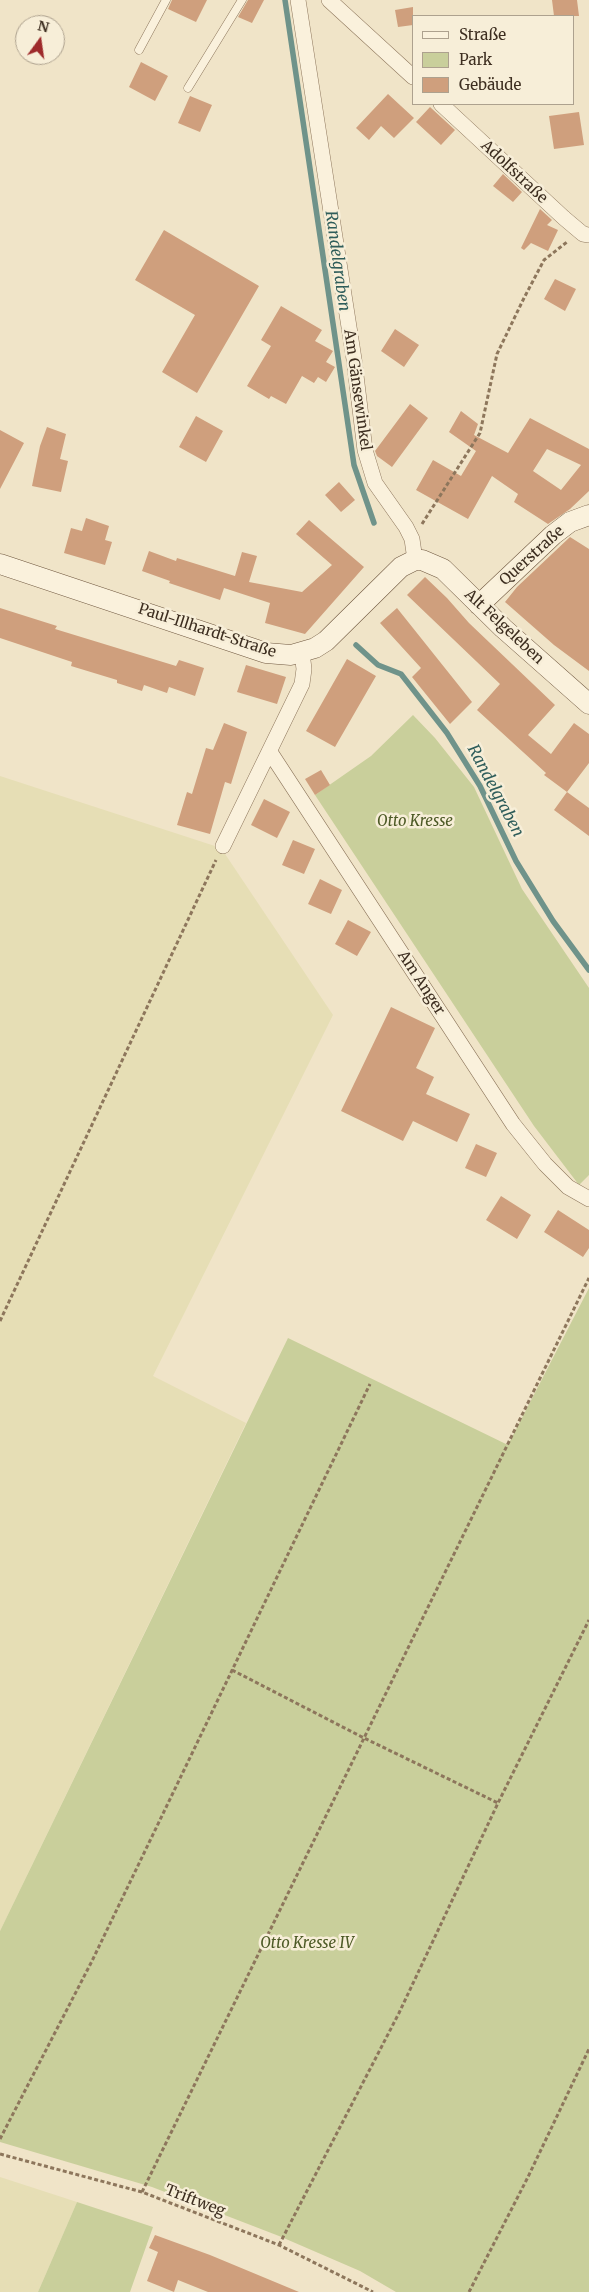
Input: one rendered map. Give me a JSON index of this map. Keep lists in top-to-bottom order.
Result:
{
  "streets": {
    "street": [
      "Adolfstraße",
      "Am Gänsewinkel",
      "Querstraße",
      "Alt Felgeleben",
      "Paul-Illhardt-Straße",
      "Am Anger"
    ],
    "path": ["Triftweg"]
  },
  "crossings": [
    ["Am Gänsewinkel", "Alt Felgeleben"],
    ["Am Gänsewinkel", "Paul-Illhardt-Straße"],
    ["Querstraße", "Alt Felgeleben"],
    ["Alt Felgeleben", "Paul-Illhardt-Straße"]
  ],
  "water": ["Randelgraben"],
  "parks": ["Otto Kresse", "Otto Kresse IV"],
  "legend": ["Straße", "Park", "Gebäude"],
  "north": "top"
}
